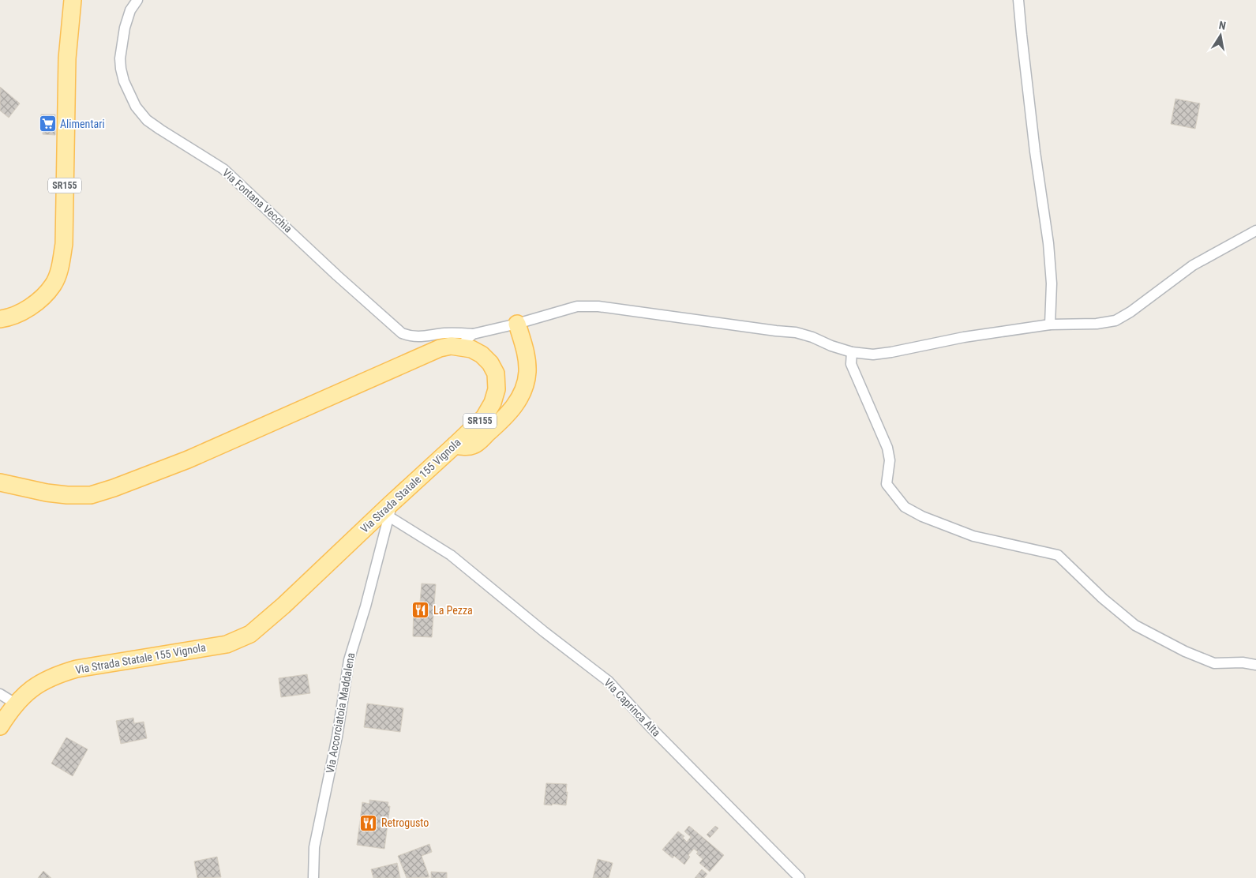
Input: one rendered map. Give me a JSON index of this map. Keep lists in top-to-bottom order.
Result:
{
  "streets": {
    "main road": ["SR155", "Via Strada Statale 155 Vignola"],
    "street": ["Via Fontana Vecchia", "Via Caprinca Alta", "Via Accorciatoia Maddalena"]
  },
  "crossings": [
    ["Via Strada Statale 155 Vignola", "Via Caprinca Alta"],
    ["Via Strada Statale 155 Vignola", "Via Accorciatoia Maddalena"],
    ["Via Caprinca Alta", "Via Accorciatoia Maddalena"]
  ],
  "places": {
    "supermarket": ["Alimentari"],
    "restaurant": ["La Pezza", "Retrogusto"]
  },
  "north": "top"
}
